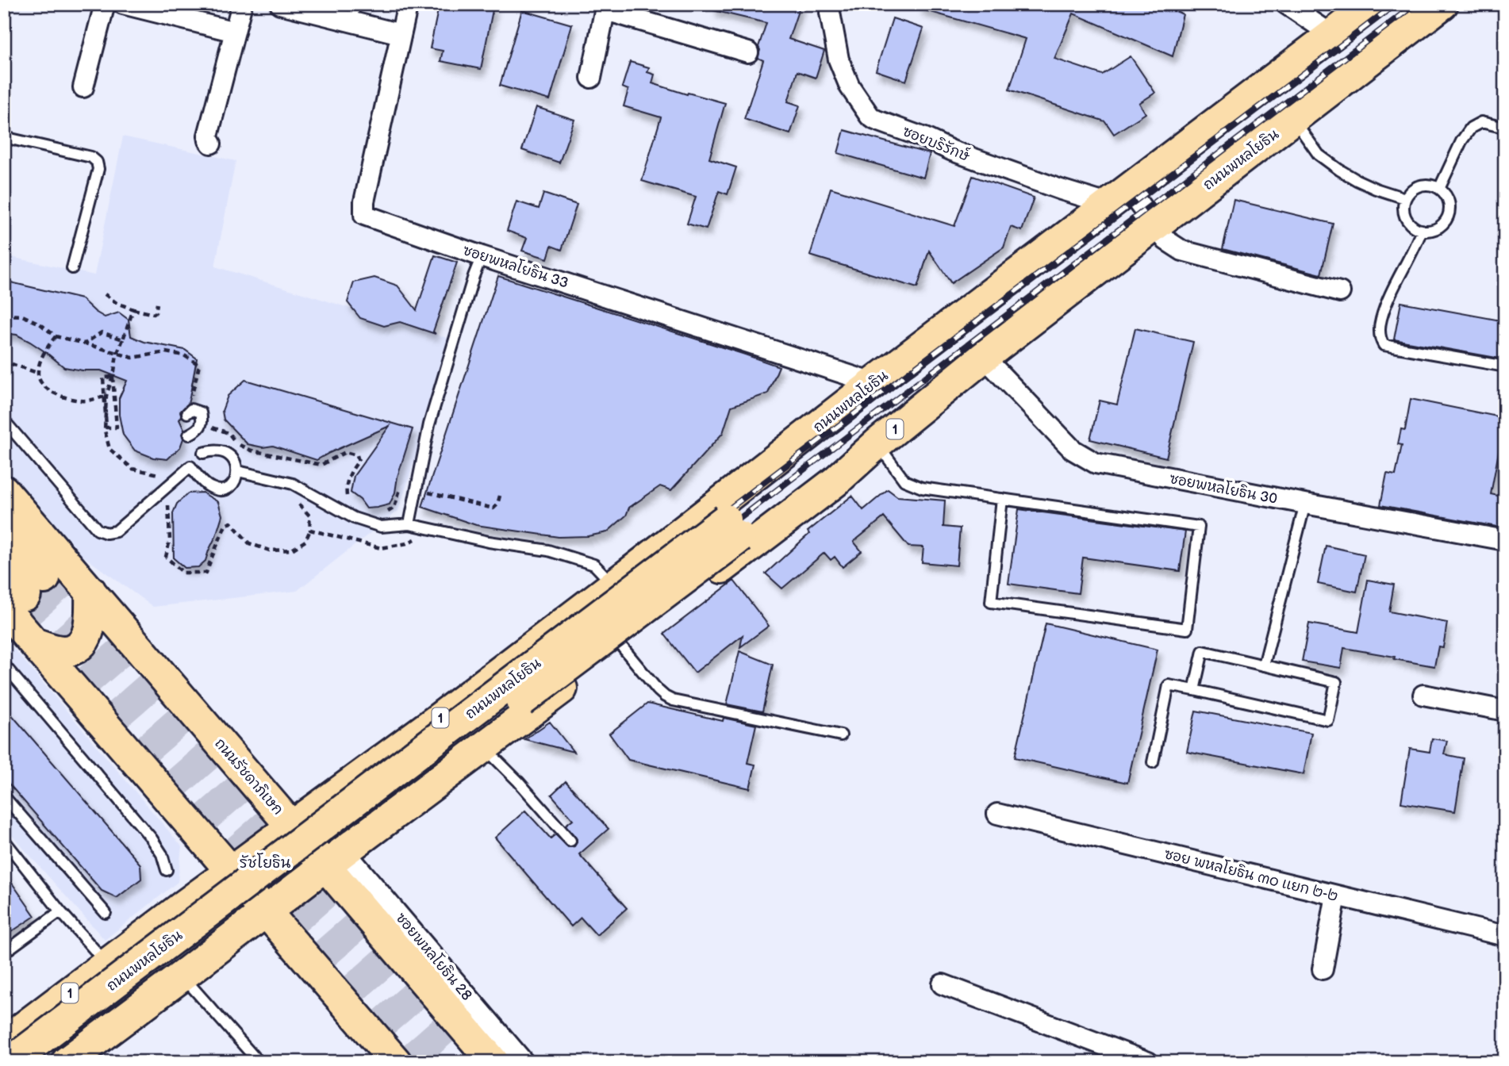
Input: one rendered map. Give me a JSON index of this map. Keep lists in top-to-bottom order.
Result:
{
  "streets": {
    "main road": ["ถนนพหลโยธิน", "1", "ถนนรัชดาภิเษก"],
    "street": [
      "ซอยบริรักษ์",
      "ซอยพหลโยธิน 33",
      "ซอยพหลโยธิน 30",
      "ซอย พหลโยธิน ๓๐ แยก ๒-๒",
      "ซอยพหลโยธิน 28"
    ]
  },
  "crossings": [
    ["ซอยบริรักษ์", "ถนนพหลโยธิน"],
    ["ถนนพหลโยธิน", "ซอยพหลโยธิน 33"],
    ["ถนนพหลโยธิน", "ซอยพหลโยธิน 30"],
    ["ถนนพหลโยธิน", "ถนนรัชดาภิเษก"],
    ["ถนนพหลโยธิน", "ซอยพหลโยธิน 28"],
    ["ถนนรัชดาภิเษก", "ซอยพหลโยธิน 28"]
  ],
  "districts": ["รัชโยธิน"]
}
